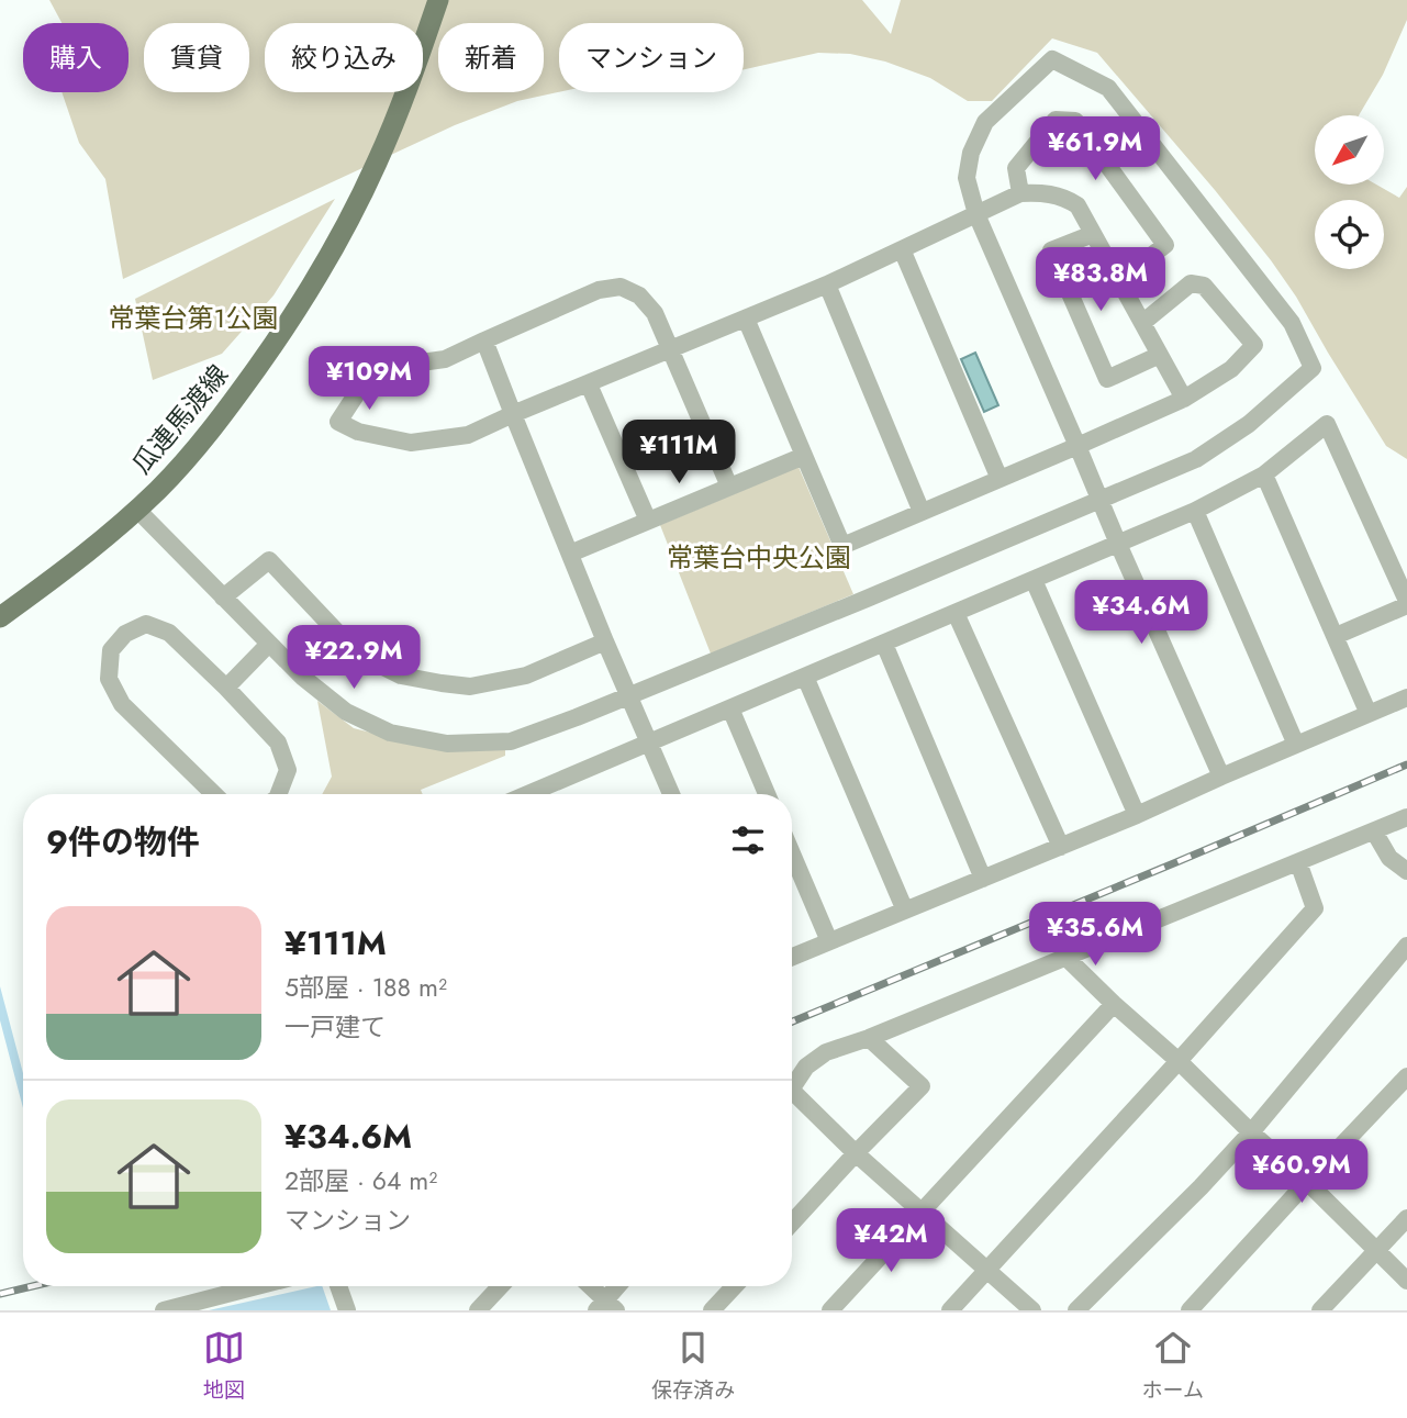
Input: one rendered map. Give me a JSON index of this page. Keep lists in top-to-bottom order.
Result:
{
  "streets": {
    "main road": ["瓜連馬渡線"]
  },
  "parks": ["常葉台第1公園", "常葉台中央公園"],
  "north": "bottom left",
  "page": {
    "chip": [
      "購入",
      "賃貸",
      "絞り込み",
      "新着",
      "マンション"
    ],
    "price": [
      "¥61.9M",
      "¥83.8M",
      "¥109M",
      "¥111M",
      "¥34.6M",
      "¥22.9M",
      "¥35.6M",
      "¥60.9M",
      "¥42M"
    ],
    "heading": "9件の物件",
    "list": [
      {
        "name": "¥111M",
        "note": "5部屋 · 188 m² · 一戸建て"
      },
      {
        "name": "¥34.6M",
        "note": "2部屋 · 64 m² · マンション"
      }
    ],
    "tabs": ["地図", "保存済み", "ホーム"]
  }
}
